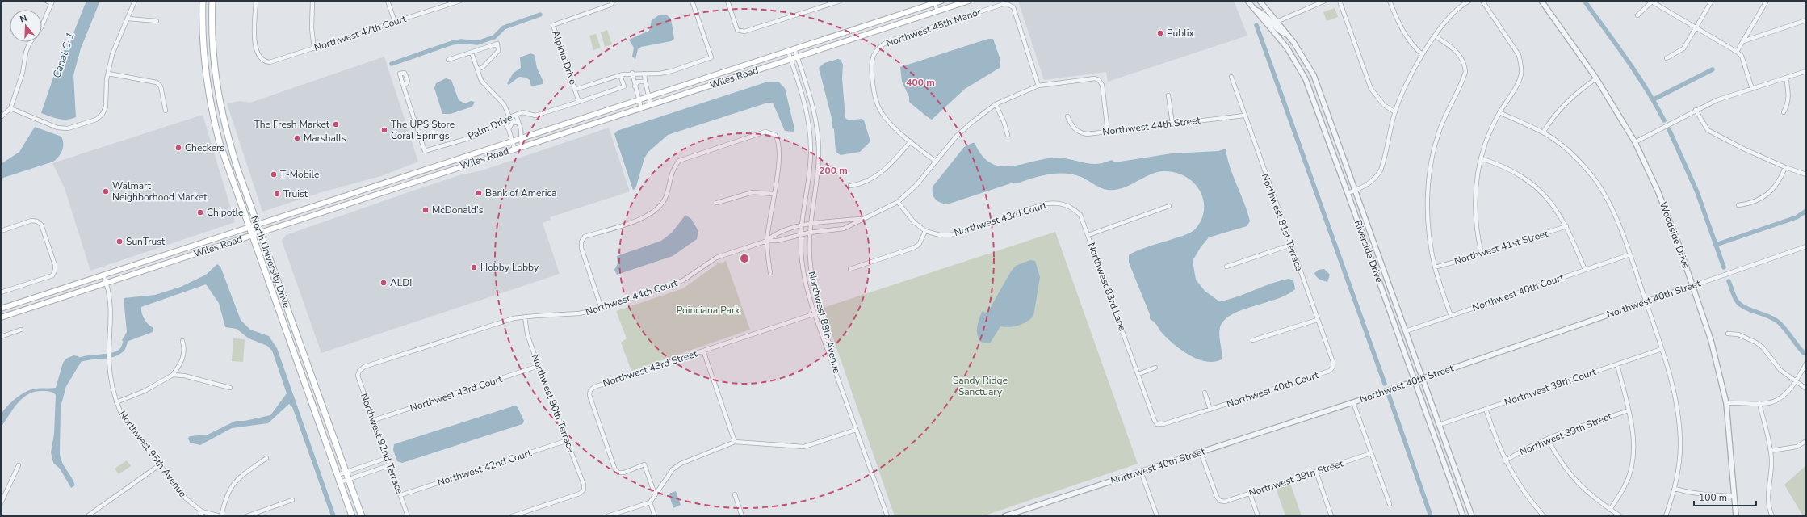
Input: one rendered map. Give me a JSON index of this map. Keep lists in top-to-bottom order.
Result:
{
  "streets": {
    "main road": ["Wiles Road", "North University Drive"],
    "street": [
      "Northwest 45th Manor",
      "Northwest 47th Court",
      "Alpinia Drive",
      "Northwest 44th Street",
      "Palm Drive",
      "Northwest 43rd Court",
      "Northwest 81st Terrace",
      "Woodside Drive",
      "Northwest 41st Street",
      "Riverside Drive",
      "Northwest 83rd Lane",
      "Northwest 40th Court",
      "Northwest 44th Court",
      "Northwest 40th Street",
      "Northwest 88th Avenue",
      "Northwest 43rd Street",
      "Northwest 39th Court",
      "Northwest 90th Terrace",
      "Northwest 39th Street",
      "Northwest 92nd Terrace",
      "Northwest 95th Avenue",
      "Northwest 42nd Court"
    ]
  },
  "crossings": [
    ["Northwest 45th Manor", "Northwest 44th Court"],
    ["Wiles Road", "North University Drive"],
    ["Wiles Road", "Northwest 88th Avenue"],
    ["Wiles Road", "Northwest 95th Avenue"],
    ["Northwest 44th Street", "Northwest 81st Terrace"],
    ["Northwest 44th Street", "Northwest 44th Court"],
    ["Northwest 43rd Court", "Northwest 83rd Lane"],
    ["Northwest 43rd Court", "Northwest 90th Terrace"],
    ["Northwest 43rd Court", "Northwest 92nd Terrace"],
    ["Northwest 81st Terrace", "Northwest 40th Court"],
    ["Woodside Drive", "Northwest 40th Street"],
    ["Riverside Drive", "Northwest 40th Court"],
    ["Riverside Drive", "Northwest 40th Street"],
    ["Riverside Drive", "Northwest 39th Court"],
    ["Northwest 83rd Lane", "Northwest 40th Court"],
    ["Northwest 44th Court", "Northwest 88th Avenue"],
    ["Northwest 44th Court", "Northwest 90th Terrace"],
    ["Northwest 44th Court", "Northwest 92nd Terrace"],
    ["Northwest 40th Street", "Northwest 39th Street"],
    ["Northwest 88th Avenue", "Northwest 43rd Street"],
    ["Northwest 90th Terrace", "Northwest 42nd Court"],
    ["Northwest 92nd Terrace", "Northwest 42nd Court"]
  ],
  "water": ["Canal C-1"],
  "parks": ["Poinciana Park", "Sandy Ridge Sanctuary"],
  "places": [
    "Publix",
    "The Fresh Market",
    "The UPS Store Coral Springs",
    "Marshalls",
    "Checkers",
    "T-Mobile",
    "Walmart Neighborhood Market",
    "Bank of America",
    "Truist",
    "McDonald's",
    "Chipotle",
    "SunTrust",
    "Hobby Lobby",
    "ALDI"
  ],
  "scale_bar": "100 m",
  "north": "top",
  "rings": ["400 m", "200 m"]
}
